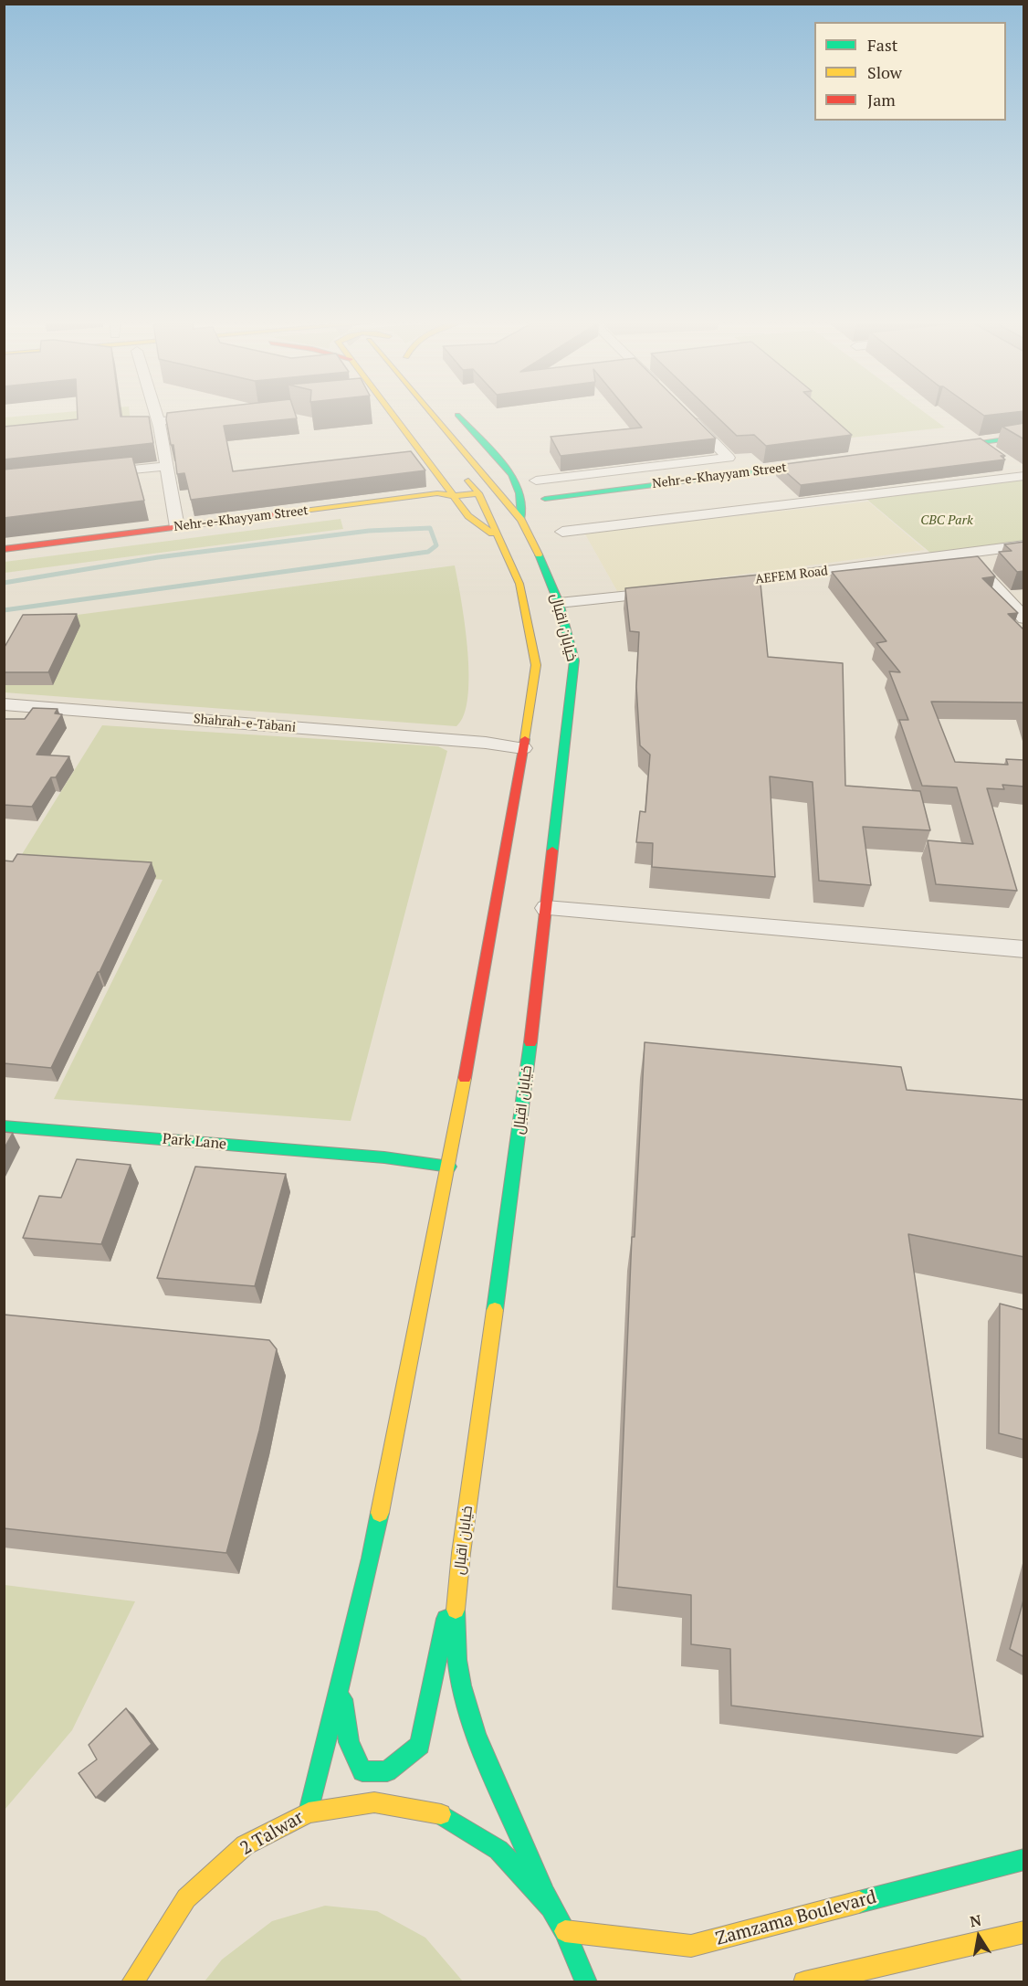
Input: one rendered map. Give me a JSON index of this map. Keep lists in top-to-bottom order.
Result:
{
  "streets": {
    "main road": [
      "Nehr-e-Khayyam Street",
      "خیابان اقبال",
      "Park Lane",
      "2 Talwar",
      "Zamzama Boulevard"
    ],
    "street": ["AEFEM Road", "Shahrah-e-Tabani"]
  },
  "crossings": [
    ["خیابان اقبال", "2 Talwar"],
    ["2 Talwar", "Zamzama Boulevard"]
  ],
  "parks": ["CBC Park"],
  "legend": ["Fast", "Slow", "Jam"],
  "north": "top"
}
